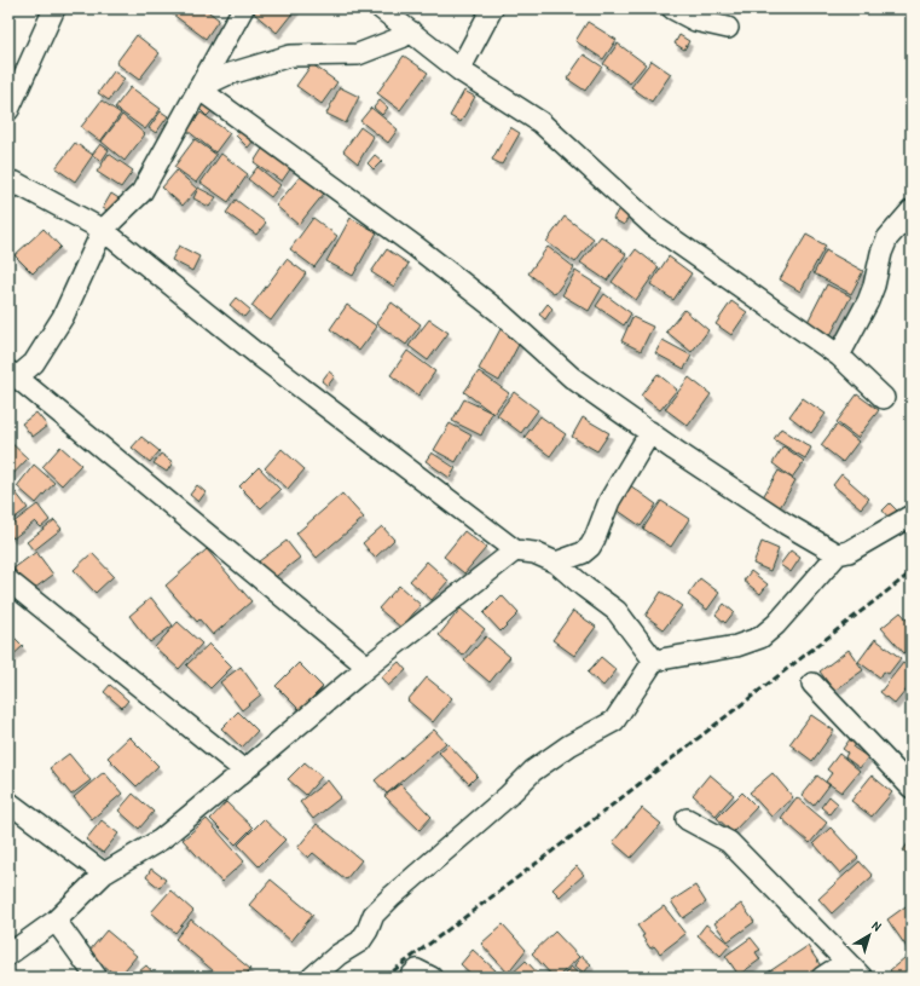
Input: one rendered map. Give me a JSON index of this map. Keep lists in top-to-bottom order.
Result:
{
  "north": "top right"
}
